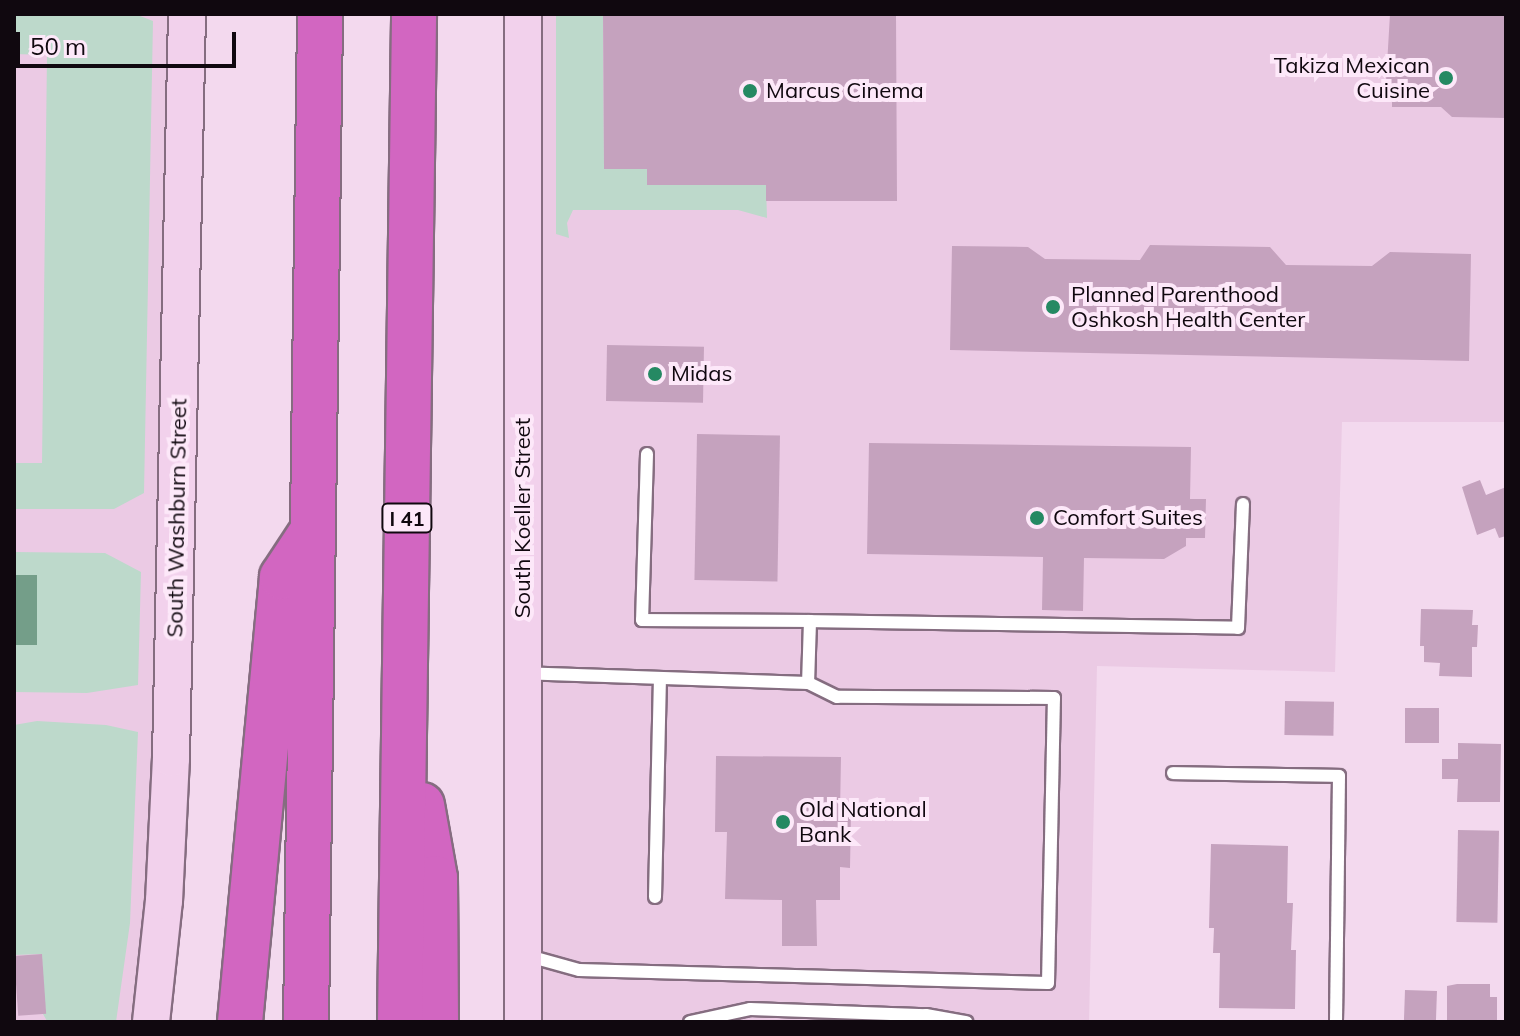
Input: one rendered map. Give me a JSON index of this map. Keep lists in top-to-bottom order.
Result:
{
  "streets": {
    "highway": ["I 41"],
    "street": ["South Washburn Street", "South Koeller Street"]
  },
  "places": [
    "Takiza Mexican Cuisine",
    "Marcus Cinema",
    "Planned Parenthood Oshkosh Health Center",
    "Midas",
    "Comfort Suites",
    "Old National Bank"
  ],
  "scale_bar": "50 m"
}
